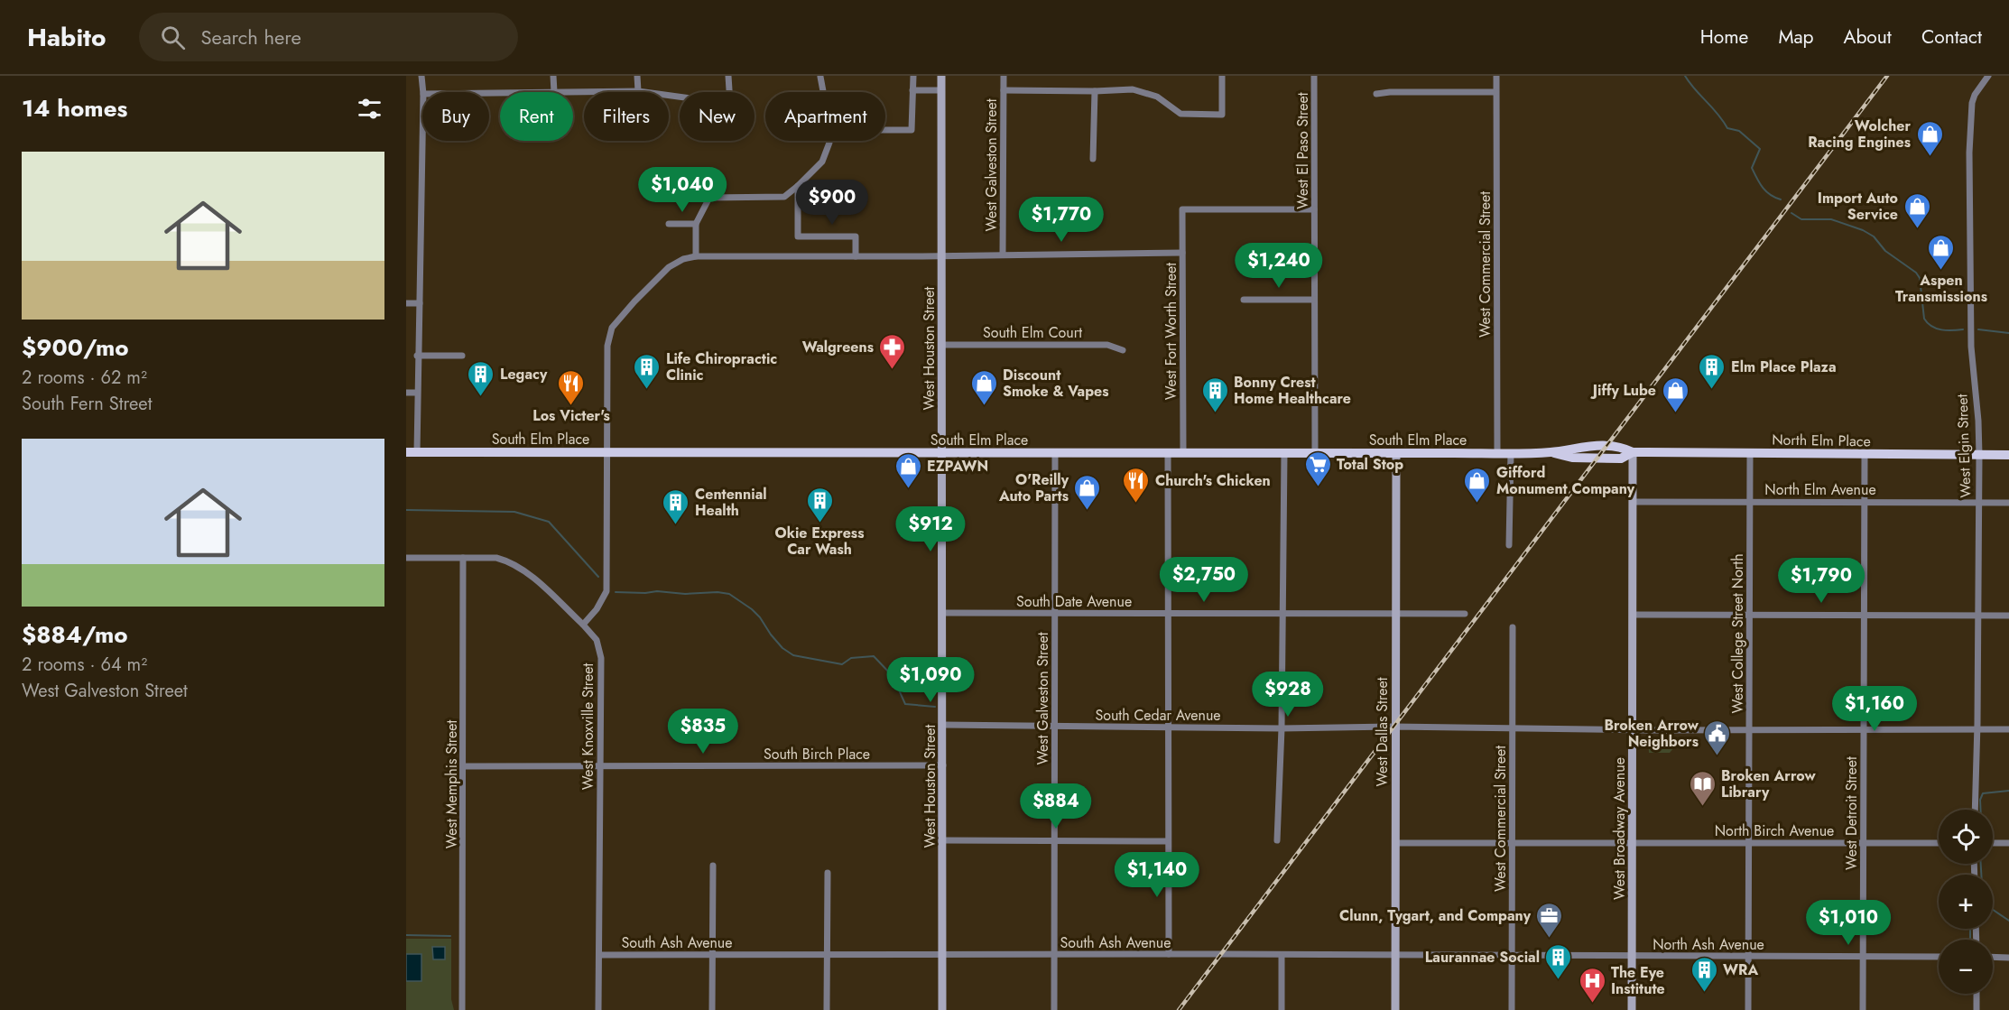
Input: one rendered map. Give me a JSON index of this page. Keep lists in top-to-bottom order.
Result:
{
  "streets": {
    "main road": ["South Elm Place", "North Elm Place"],
    "street": [
      "West El Paso Street",
      "West Galveston Street",
      "West Commercial Street",
      "West Fort Worth Street",
      "South Elm Court",
      "West Houston Street",
      "West Elgin Street",
      "North Elm Avenue",
      "South Date Avenue",
      "West College Street North",
      "South Cedar Avenue",
      "West Knoxville Street",
      "West Dallas Street",
      "South Birch Place",
      "West Memphis Street",
      "West Detroit Street",
      "West Broadway Avenue",
      "North Birch Avenue",
      "South Ash Avenue",
      "North Ash Avenue"
    ]
  },
  "crossings": [
    ["West El Paso Street", "West Fort Worth Street"],
    ["West El Paso Street", "South Elm Place"],
    ["West Galveston Street", "South Elm Place"],
    ["West Galveston Street", "South Date Avenue"],
    ["West Galveston Street", "South Cedar Avenue"],
    ["West Galveston Street", "South Ash Avenue"],
    ["West Commercial Street", "South Elm Place"],
    ["West Commercial Street", "South Cedar Avenue"],
    ["West Commercial Street", "North Birch Avenue"],
    ["West Commercial Street", "South Ash Avenue"],
    ["West Fort Worth Street", "South Elm Place"],
    ["South Elm Court", "West Houston Street"],
    ["West Houston Street", "South Elm Place"],
    ["West Houston Street", "South Date Avenue"],
    ["West Houston Street", "South Cedar Avenue"],
    ["West Houston Street", "South Birch Place"],
    ["West Houston Street", "South Ash Avenue"],
    ["South Elm Place", "North Elm Place"],
    ["South Elm Place", "West Dallas Street"],
    ["South Elm Place", "West Broadway Avenue"],
    ["North Elm Place", "West Elgin Street"],
    ["North Elm Place", "West College Street North"],
    ["North Elm Place", "West Detroit Street"],
    ["North Elm Place", "West Broadway Avenue"],
    ["West Elgin Street", "North Elm Avenue"],
    ["West Elgin Street", "South Cedar Avenue"],
    ["North Elm Avenue", "West College Street North"],
    ["North Elm Avenue", "West Detroit Street"],
    ["North Elm Avenue", "West Broadway Avenue"],
    ["South Date Avenue", "West Dallas Street"],
    ["West College Street North", "South Cedar Avenue"],
    ["West College Street North", "North Birch Avenue"],
    ["West College Street North", "North Ash Avenue"],
    ["South Cedar Avenue", "West Dallas Street"],
    ["South Cedar Avenue", "West Detroit Street"],
    ["South Cedar Avenue", "West Broadway Avenue"],
    ["West Knoxville Street", "South Birch Place"],
    ["West Knoxville Street", "South Ash Avenue"],
    ["West Dallas Street", "North Birch Avenue"],
    ["West Dallas Street", "South Ash Avenue"],
    ["South Birch Place", "West Memphis Street"],
    ["West Detroit Street", "North Birch Avenue"],
    ["West Detroit Street", "North Ash Avenue"],
    ["West Broadway Avenue", "North Birch Avenue"],
    ["West Broadway Avenue", "South Ash Avenue"],
    ["West Broadway Avenue", "North Ash Avenue"],
    ["South Ash Avenue", "North Ash Avenue"]
  ],
  "places": {
    "shop": [
      "Wolcher Racing Engines",
      "Import Auto Service",
      "Aspen Transmissions",
      "Discount Smoke & Vapes",
      "Jiffy Lube",
      "EZPAWN",
      "Gifford Monument Company",
      "O'Reilly Auto Parts"
    ],
    "pharmacy": ["Walgreens"],
    "building": [
      "Life Chiropractic Clinic",
      "Elm Place Plaza",
      "Legacy",
      "Bonny Crest Home Healthcare",
      "Okie Express Car Wash",
      "Centennial Health",
      "Laurannae Social",
      "WRA"
    ],
    "restaurant": ["Los Victer's", "Church's Chicken"],
    "supermarket": ["Total Stop"],
    "public building": ["Broken Arrow Neighbors"],
    "library": ["Broken Arrow Library"],
    "office": ["Clunn, Tygart, and Company"],
    "hospital": ["The Eye Institute"]
  },
  "page": {
    "header": "Habito",
    "search": "Search here",
    "nav": [
      "Home",
      "Map",
      "About",
      "Contact"
    ],
    "heading": "14 homes",
    "chip": [
      "Buy",
      "Rent",
      "Filters",
      "New",
      "Apartment"
    ],
    "list": [
      {
        "name": "$900/mo",
        "note": "2 rooms · 62 m² · South Fern Street"
      },
      {
        "name": "$884/mo",
        "note": "2 rooms · 64 m² · West Galveston Street"
      }
    ],
    "price": [
      "$1,040",
      "$900",
      "$1,770",
      "$1,240",
      "$912",
      "$2,750",
      "$1,790",
      "$1,090",
      "$928",
      "$1,160",
      "$835",
      "$884",
      "$1,140",
      "$1,010"
    ],
    "map_buttons": ["+", "−"]
  }
}
